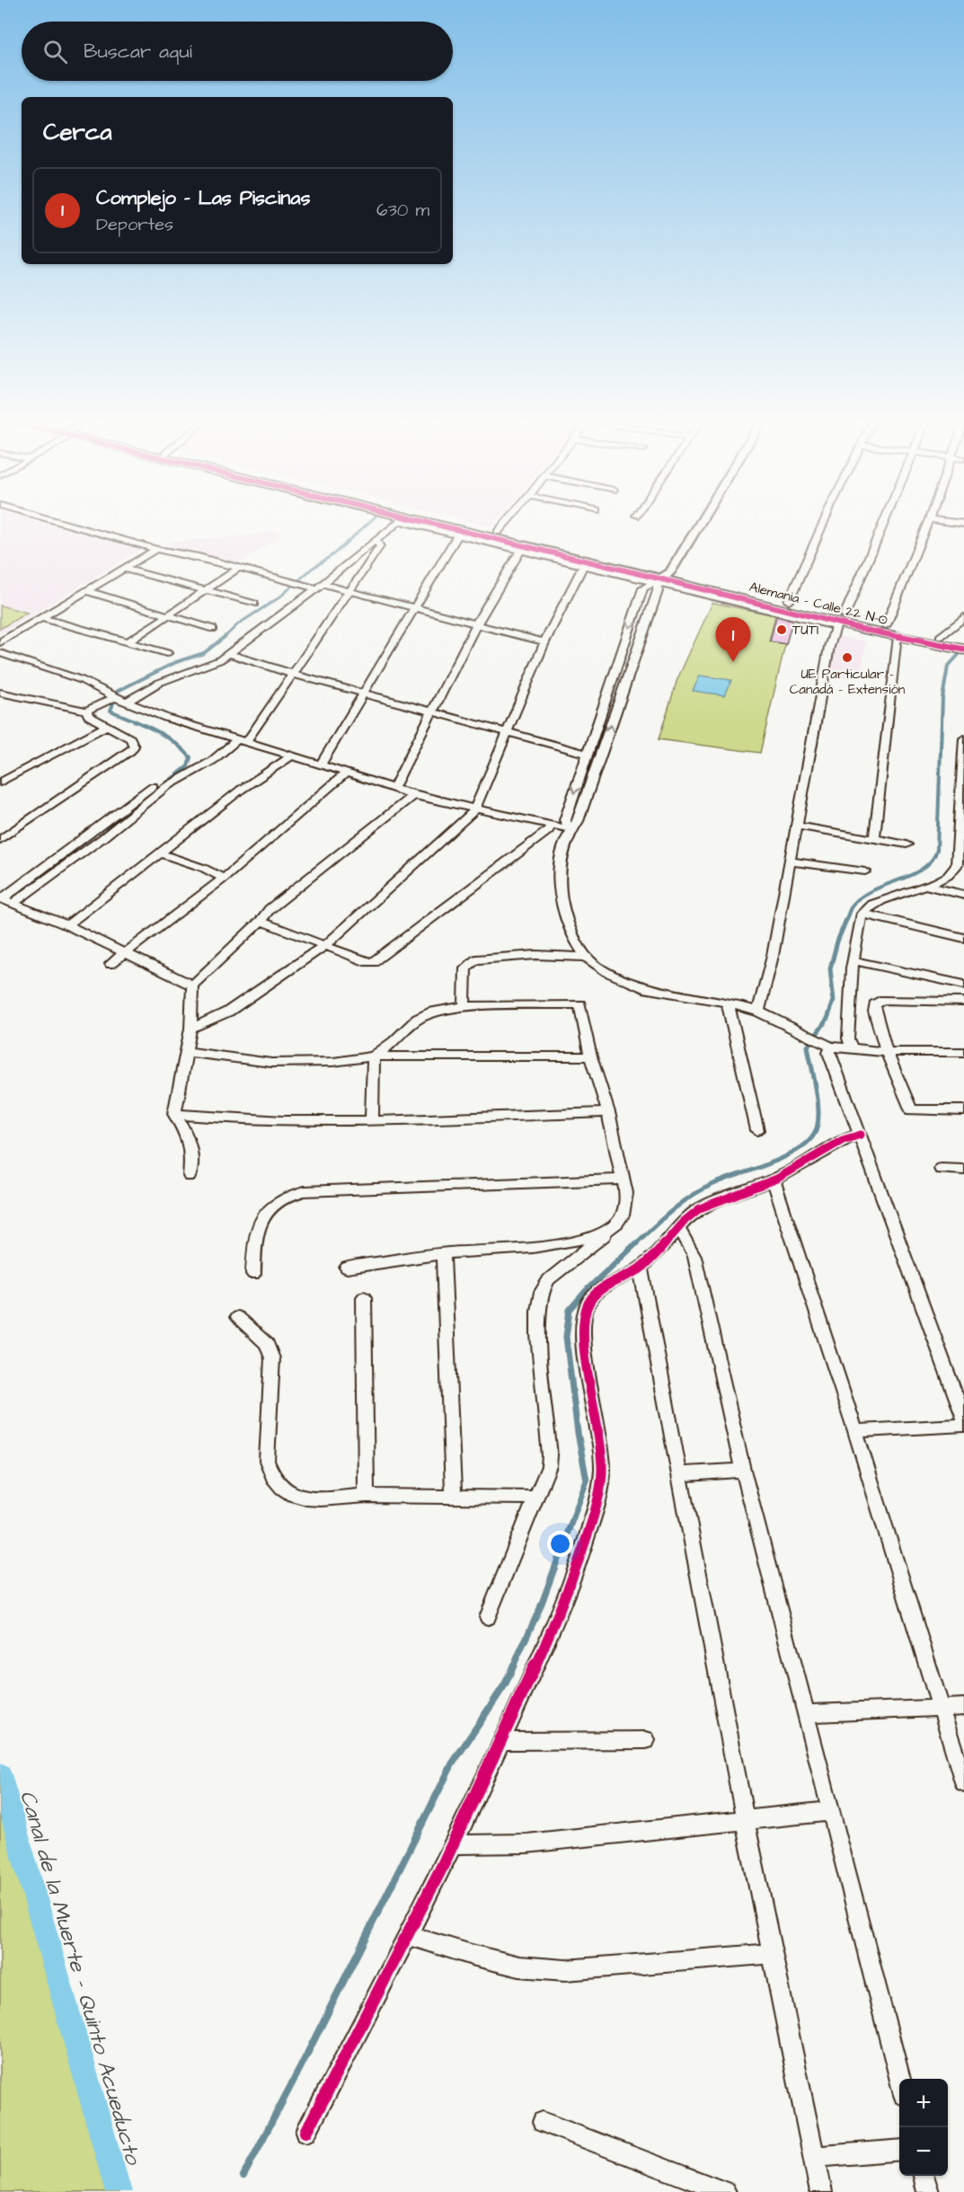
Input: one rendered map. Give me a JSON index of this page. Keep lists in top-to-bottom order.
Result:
{
  "streets": {
    "street": ["Alemania - Calle 22 N-O"]
  },
  "water": ["Canal de la Muerte - Quinto Acueducto"],
  "places": ["TUTI", "UE Particular - Canadá - Extensión"],
  "page": {
    "search": "Buscar aquí",
    "heading": "Cerca",
    "list": [
      {
        "mark": "1",
        "name": "Complejo - Las Piscinas",
        "note": "Deportes",
        "value": "630 m"
      }
    ],
    "pins": "1",
    "map_buttons": ["+", "−"]
  }
}
